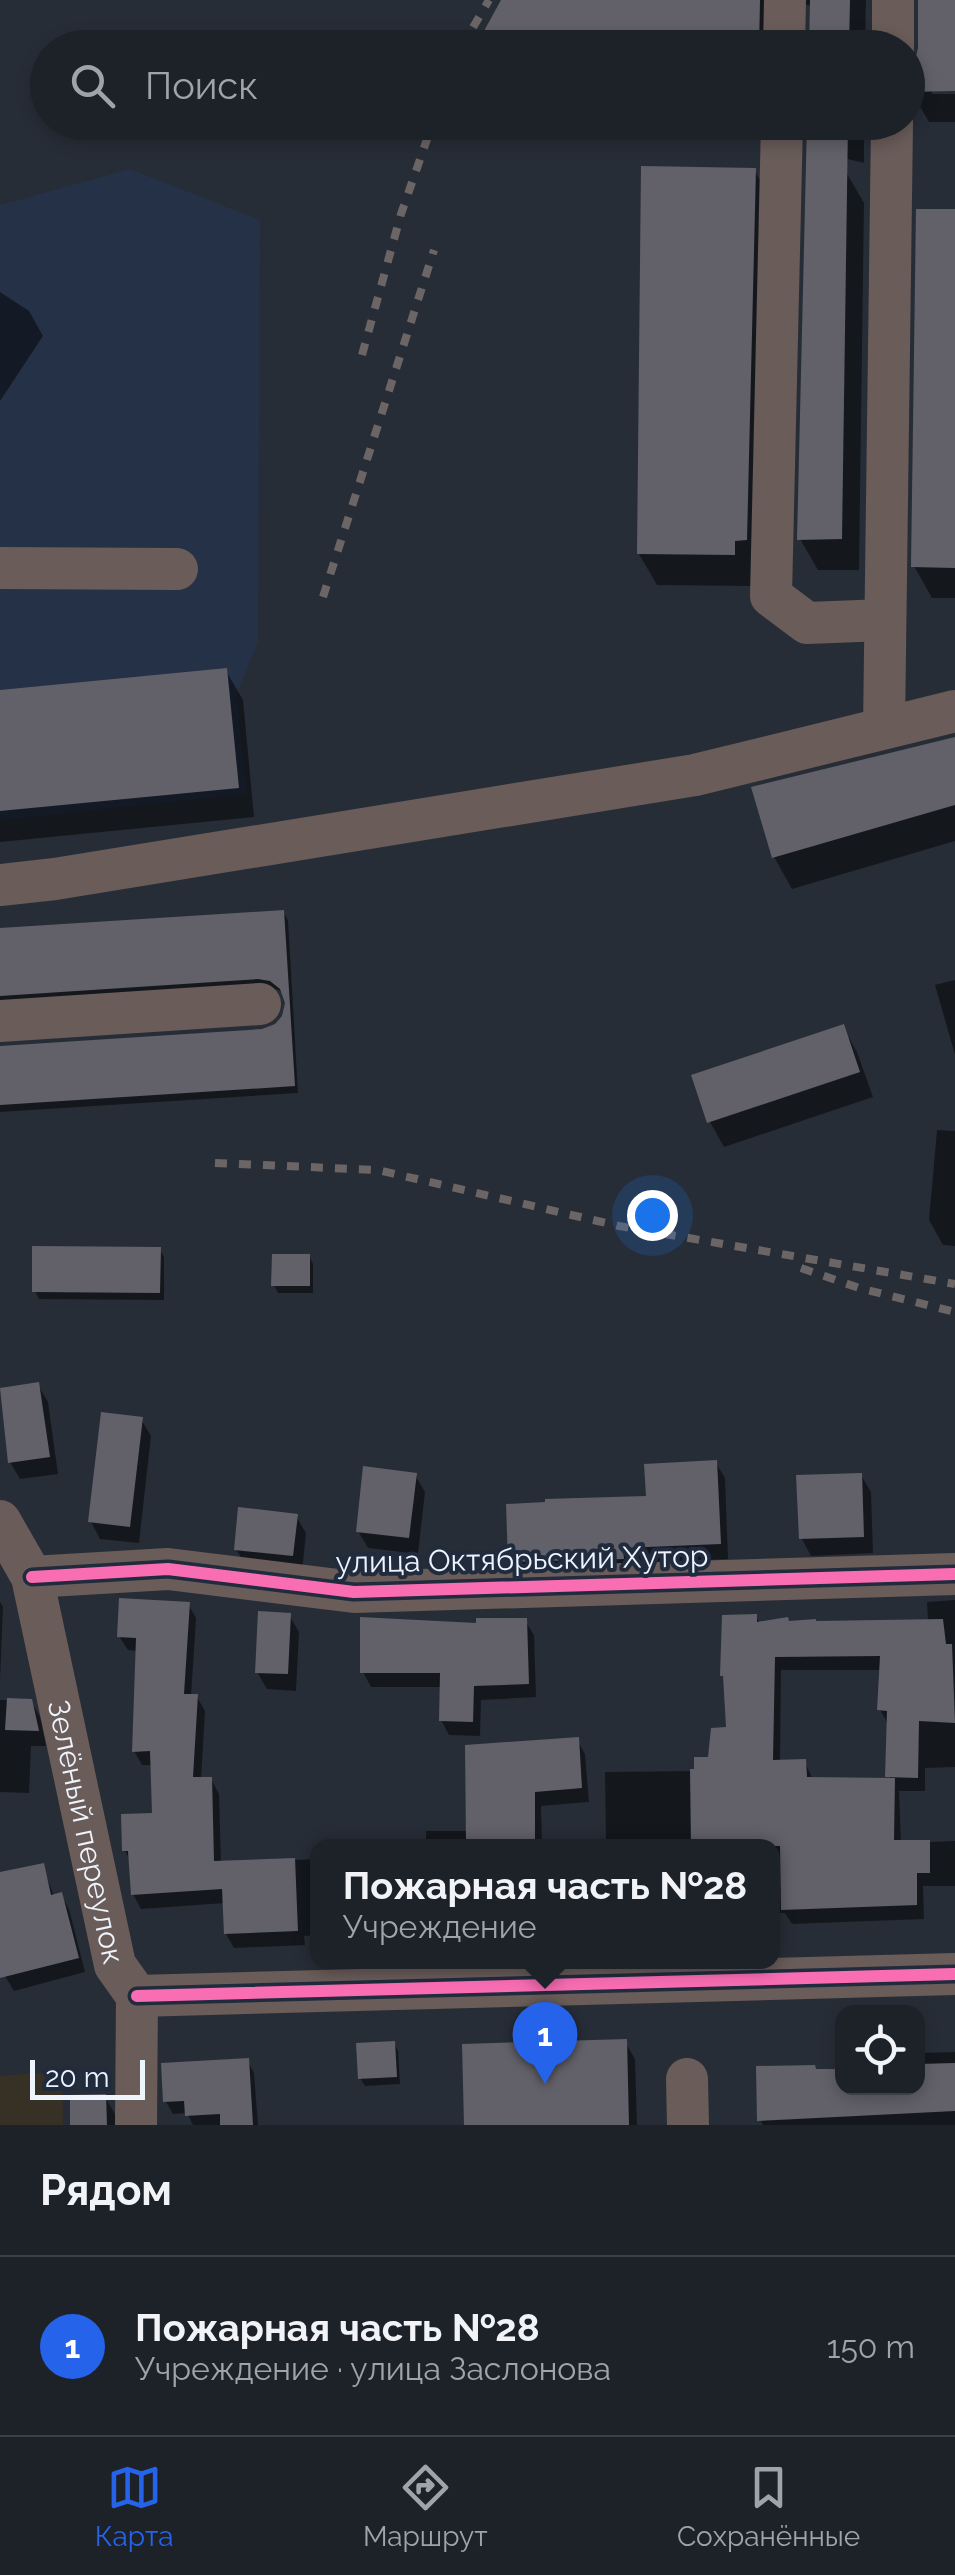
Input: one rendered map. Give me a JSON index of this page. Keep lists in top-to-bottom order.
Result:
{
  "streets": {
    "street": ["улица Октябрьский Хутор", "Зелёный переулок"]
  },
  "crossings": [
    ["улица Октябрьский Хутор", "Зелёный переулок"]
  ],
  "scale_bar": "20 m",
  "page": {
    "search": "Поиск",
    "popup": ["Пожарная часть №28", "Учреждение"],
    "pins": "1",
    "scale": "20 m",
    "heading": "Рядом",
    "list": [
      {
        "mark": "1",
        "name": "Пожарная часть №28",
        "note": "Учреждение · улица Заслонова",
        "value": "150 m"
      }
    ],
    "nav": ["Карта", "Маршрут", "Сохранённые"]
  }
}
